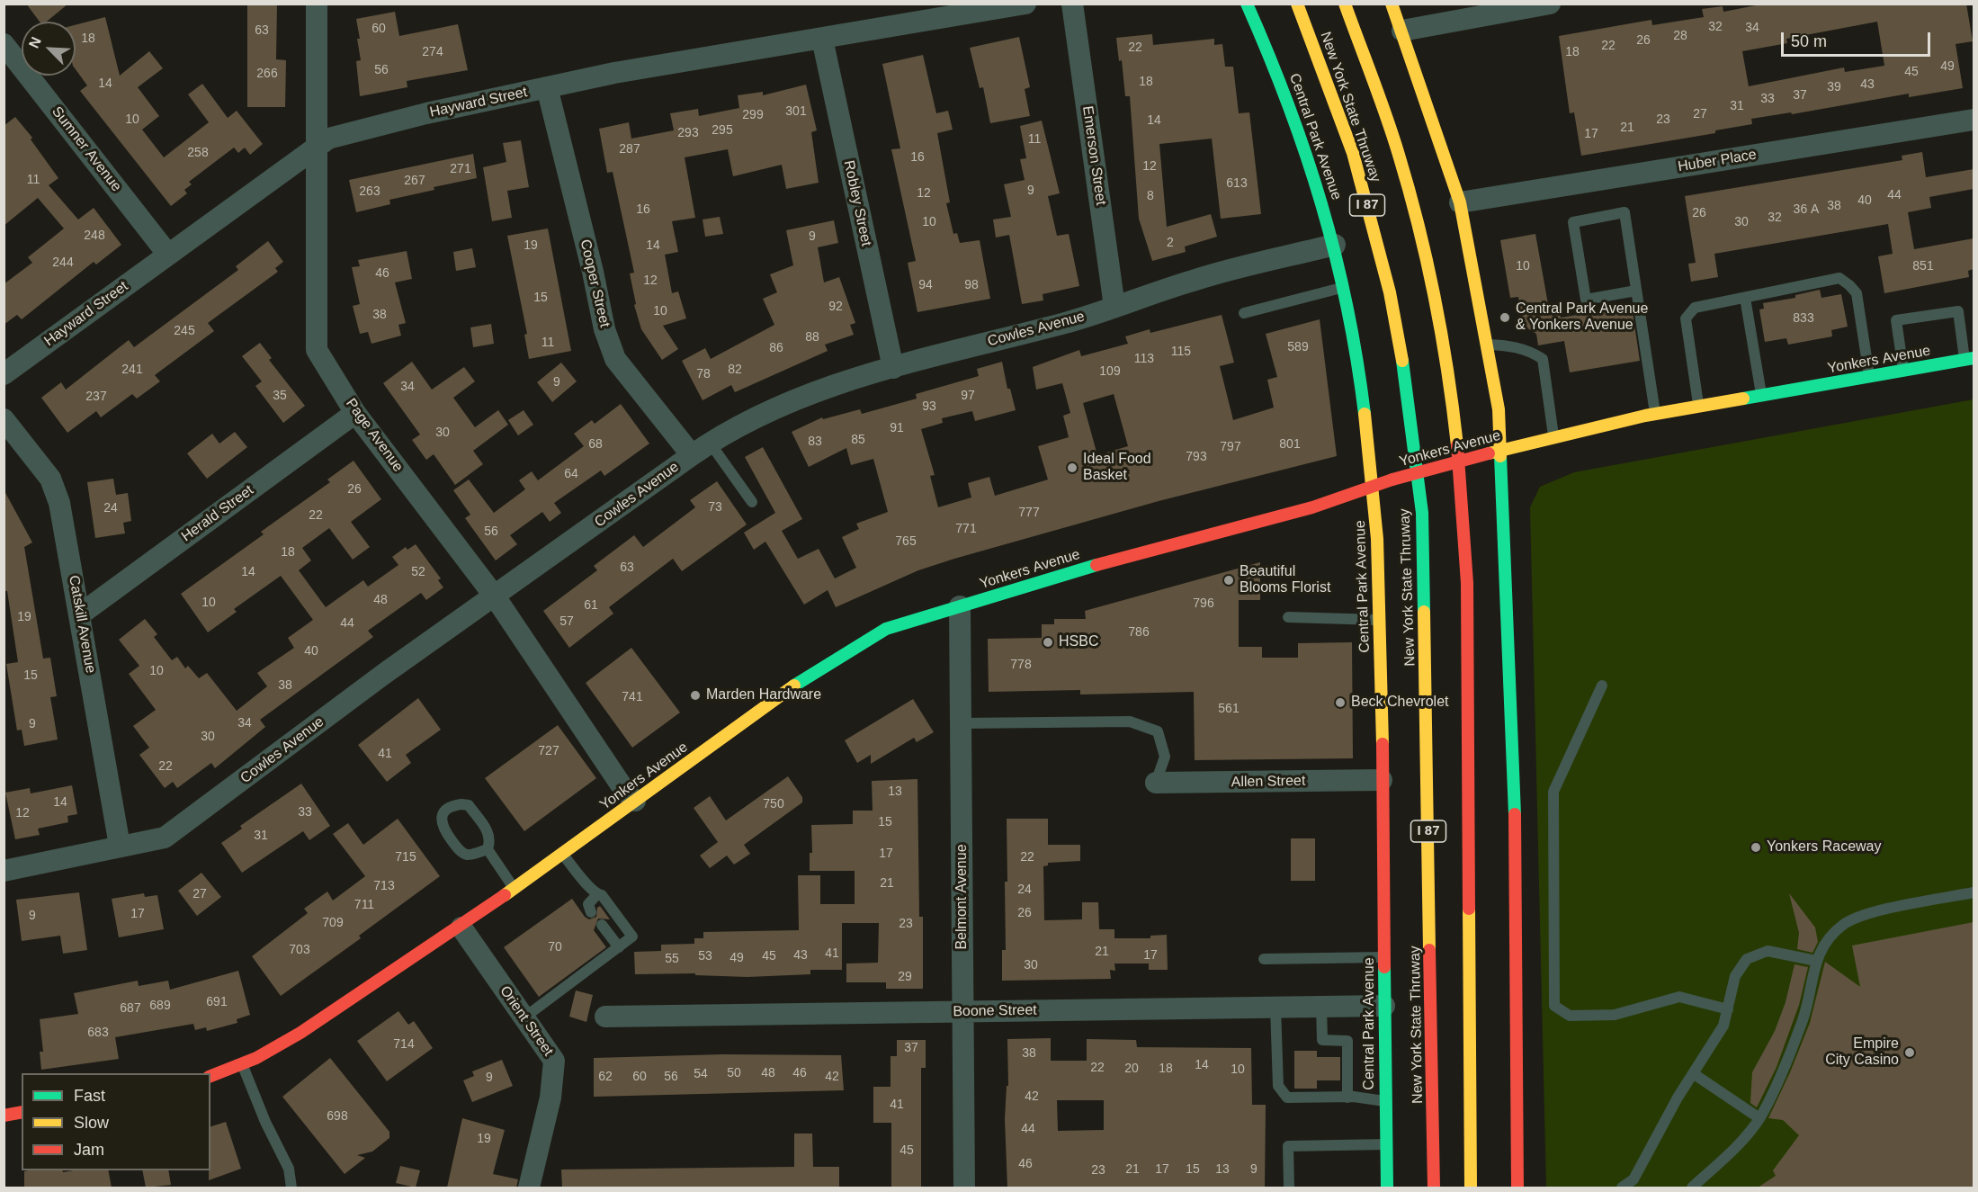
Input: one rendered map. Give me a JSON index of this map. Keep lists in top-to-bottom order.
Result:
{
  "streets": {
    "main road": [
      "New York State Thruway",
      "Central Park Avenue",
      "I 87",
      "Yonkers Avenue"
    ],
    "street": [
      "Hayward Street",
      "Sumner Avenue",
      "Emerson Street",
      "Huber Place",
      "Robley Street",
      "Cooper Street",
      "Cowles Avenue",
      "Page Avenue",
      "Herald Street",
      "Catskill Avenue",
      "Allen Street",
      "Belmont Avenue",
      "Boone Street",
      "Orient Street"
    ]
  },
  "crossings": [
    ["Hayward Street", "Sumner Avenue"],
    ["Hayward Street", "Robley Street"],
    ["Hayward Street", "Cooper Street"],
    ["Hayward Street", "Page Avenue"],
    ["Central Park Avenue", "Cowles Avenue"],
    ["Central Park Avenue", "Yonkers Avenue"],
    ["Central Park Avenue", "Allen Street"],
    ["Central Park Avenue", "Boone Street"],
    ["Emerson Street", "Cowles Avenue"],
    ["Robley Street", "Cowles Avenue"],
    ["Cooper Street", "Cowles Avenue"],
    ["Cowles Avenue", "Page Avenue"],
    ["Cowles Avenue", "Catskill Avenue"],
    ["Yonkers Avenue", "Page Avenue"],
    ["Yonkers Avenue", "Belmont Avenue"],
    ["Yonkers Avenue", "Orient Street"],
    ["Page Avenue", "Herald Street"],
    ["Herald Street", "Catskill Avenue"],
    ["Belmont Avenue", "Boone Street"]
  ],
  "places": [
    "Central Park Avenue & Yonkers Avenue",
    "Ideal Food Basket",
    "Beautiful Blooms Florist",
    "HSBC",
    "Marden Hardware",
    "Beck Chevrolet",
    "Yonkers Raceway",
    "Empire City Casino"
  ],
  "house_numbers": [
    "32",
    "34",
    "60",
    "63",
    "28",
    "18",
    "26",
    "22",
    "22",
    "274",
    "18",
    "49",
    "56",
    "45",
    "266",
    "18",
    "14",
    "43",
    "39",
    "37",
    "33",
    "31",
    "301",
    "27",
    "299",
    "10",
    "23",
    "14",
    "21",
    "295",
    "293",
    "17",
    "11",
    "287",
    "258",
    "16",
    "12",
    "271",
    "11",
    "267",
    "613",
    "9",
    "263",
    "12",
    "44",
    "8",
    "40",
    "38",
    "16",
    "36 A",
    "26",
    "32",
    "10",
    "30",
    "248",
    "9",
    "2",
    "19",
    "14",
    "244",
    "10",
    "851",
    "46",
    "12",
    "94",
    "98",
    "15",
    "92",
    "10",
    "38",
    "833",
    "245",
    "88",
    "11",
    "589",
    "86",
    "115",
    "113",
    "241",
    "82",
    "109",
    "78",
    "9",
    "34",
    "35",
    "97",
    "237",
    "93",
    "91",
    "30",
    "85",
    "83",
    "68",
    "801",
    "797",
    "793",
    "64",
    "26",
    "73",
    "24",
    "777",
    "22",
    "771",
    "56",
    "765",
    "18",
    "63",
    "14",
    "52",
    "48",
    "10",
    "796",
    "61",
    "19",
    "57",
    "44",
    "786",
    "40",
    "778",
    "10",
    "15",
    "38",
    "741",
    "561",
    "34",
    "9",
    "30",
    "727",
    "41",
    "22",
    "13",
    "14",
    "750",
    "33",
    "12",
    "15",
    "31",
    "17",
    "715",
    "22",
    "21",
    "713",
    "24",
    "27",
    "711",
    "26",
    "17",
    "9",
    "709",
    "23",
    "70",
    "703",
    "21",
    "41",
    "43",
    "17",
    "53",
    "45",
    "49",
    "55",
    "30",
    "29",
    "691",
    "689",
    "687",
    "683",
    "714",
    "37",
    "38",
    "14",
    "22",
    "20",
    "18",
    "10",
    "50",
    "48",
    "46",
    "54",
    "62",
    "60",
    "56",
    "42",
    "9",
    "42",
    "41",
    "698",
    "44",
    "19",
    "45",
    "46",
    "21",
    "17",
    "15",
    "13",
    "9",
    "23"
  ],
  "legend": ["Fast", "Slow", "Jam"],
  "scale_bar": "50 m",
  "north": "top left"
}
